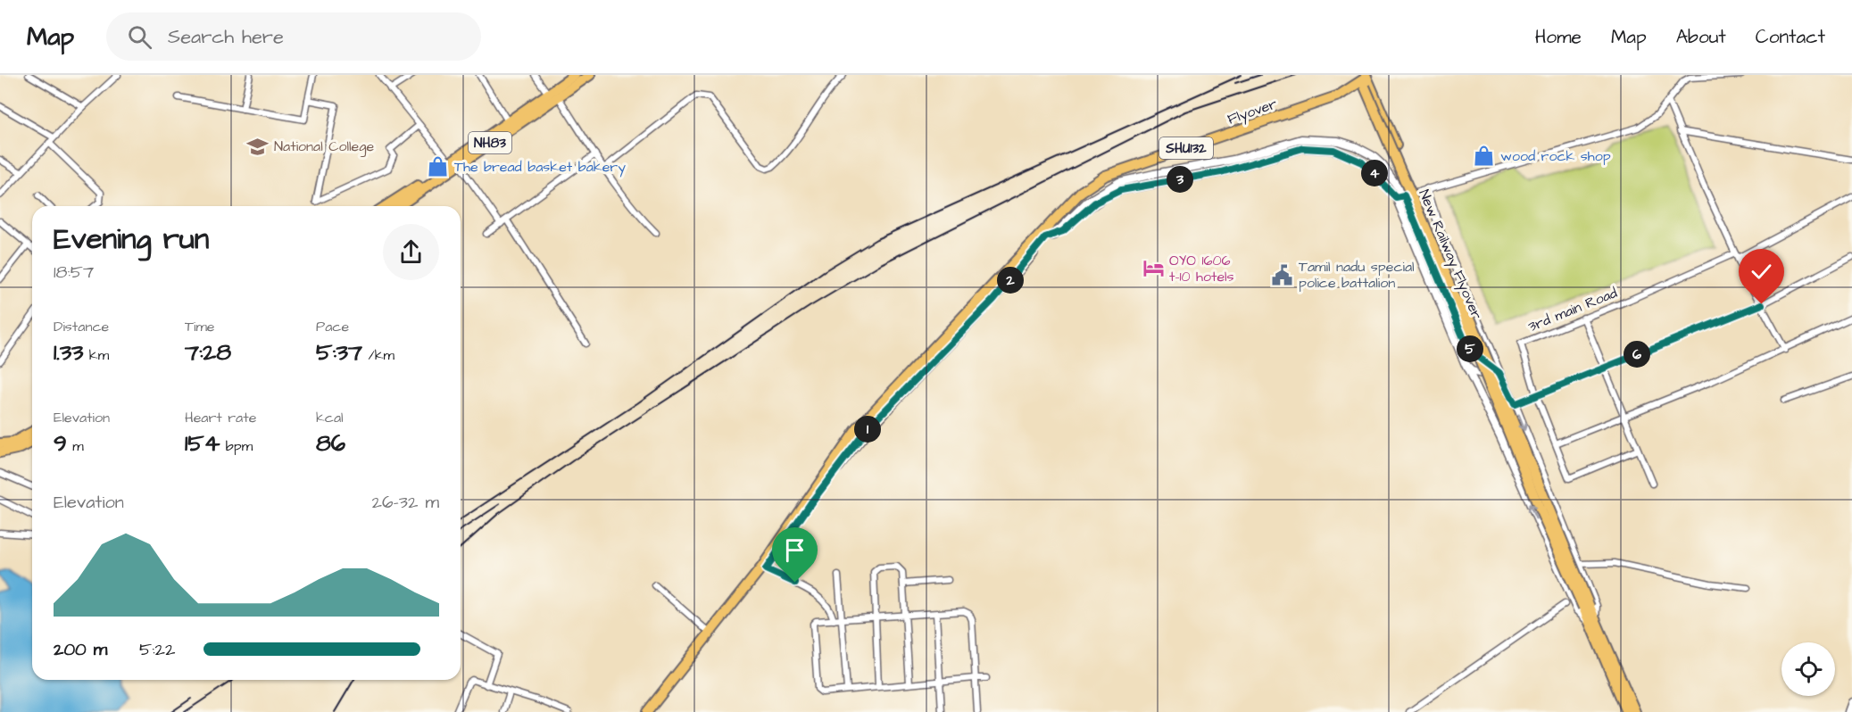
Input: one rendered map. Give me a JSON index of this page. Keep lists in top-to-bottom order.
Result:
{
  "streets": {
    "main road": ["Flyover", "NH83", "New Railway Flyover"],
    "street": ["3rd main Road"]
  },
  "crossings": [
    ["Flyover", "New Railway Flyover"]
  ],
  "places": {
    "school or university": ["National College"],
    "shop": ["wood rock shop", "The bread basket bakery"],
    "hotel": ["OYO 1606 t-10 hotels"],
    "public building": ["Tamil nadu special police battalion"]
  },
  "page": {
    "header": "Map",
    "search": "Search here",
    "nav": [
      "Home",
      "Map",
      "About",
      "Contact"
    ],
    "pins": [
      "4",
      "3",
      "2",
      "5",
      "6",
      "1"
    ],
    "heading": ["Evening run", "18:57"],
    "stats": [
      ["Distance", "1.33 km"],
      ["Time", "7:28"],
      ["Pace", "5:37 /km"],
      ["Elevation", "9 m"],
      ["Heart rate", "154 bpm"],
      ["kcal", "86"]
    ],
    "chart": ["Elevation", "26–32 m"],
    "list": [
      {
        "name": "200 m",
        "note": "5:22"
      }
    ]
  }
}
